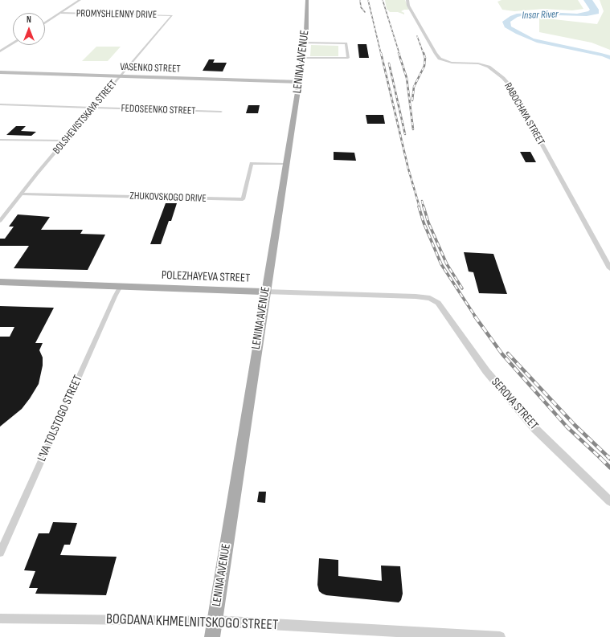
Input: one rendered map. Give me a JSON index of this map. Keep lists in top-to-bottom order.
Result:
{
  "streets": {
    "main road": ["LENINA AVENUE", "VASENKO STREET", "POLEZHAYEVA STREET"],
    "street": [
      "PROMYSHLENNY DRIVE",
      "FEDOSEENKO STREET",
      "RABOCHAYA STREET",
      "BOLSHEVISTSKAYA STREET",
      "ZHUKOVSKOGO DRIVE",
      "SEROVA STREET",
      "L'VA TOLSTOGO STREET",
      "BOGDANA KHMELNITSKOGO STREET"
    ]
  },
  "crossings": [
    ["PROMYSHLENNY DRIVE", "BOLSHEVISTSKAYA STREET"],
    ["LENINA AVENUE", "VASENKO STREET"],
    ["LENINA AVENUE", "ZHUKOVSKOGO DRIVE"],
    ["LENINA AVENUE", "POLEZHAYEVA STREET"],
    ["LENINA AVENUE", "BOGDANA KHMELNITSKOGO STREET"],
    ["VASENKO STREET", "BOLSHEVISTSKAYA STREET"],
    ["FEDOSEENKO STREET", "BOLSHEVISTSKAYA STREET"],
    ["BOLSHEVISTSKAYA STREET", "ZHUKOVSKOGO DRIVE"],
    ["POLEZHAYEVA STREET", "SEROVA STREET"],
    ["POLEZHAYEVA STREET", "L'VA TOLSTOGO STREET"]
  ],
  "water": ["Insar River"],
  "north": "top"
}
